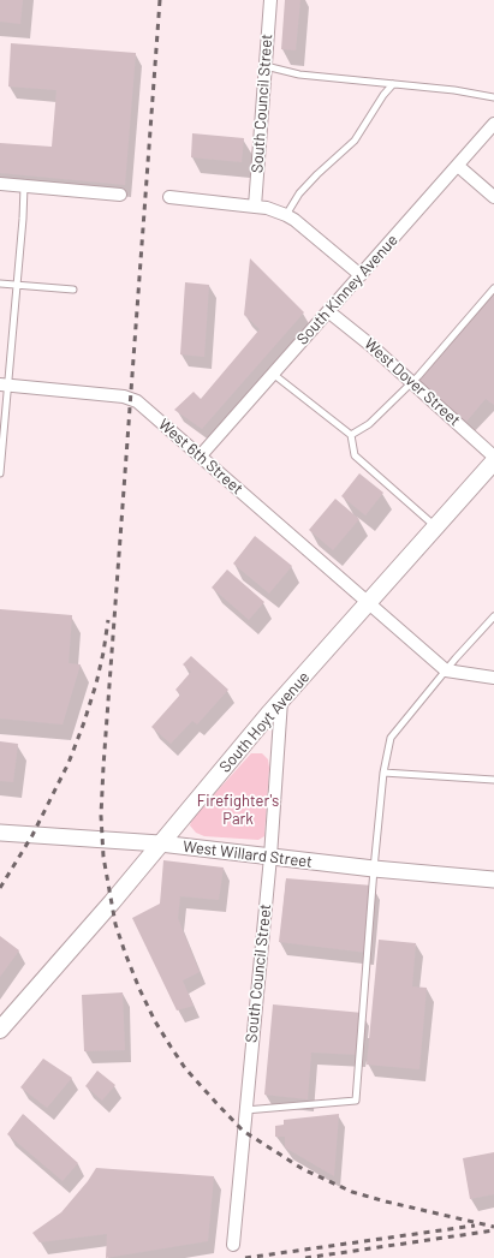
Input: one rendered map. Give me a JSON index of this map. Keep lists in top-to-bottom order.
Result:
{
  "streets": {
    "main road": ["South Hoyt Avenue"],
    "street": [
      "South Council Street",
      "South Kinney Avenue",
      "West Dover Street",
      "West 6th Street",
      "West Willard Street"
    ]
  },
  "crossings": [
    ["South Council Street", "South Hoyt Avenue"],
    ["South Council Street", "West Willard Street"],
    ["South Kinney Avenue", "West Dover Street"],
    ["South Kinney Avenue", "West 6th Street"],
    ["West 6th Street", "South Hoyt Avenue"],
    ["South Hoyt Avenue", "West Willard Street"]
  ],
  "parks": ["Firefighter's Park"]
}
